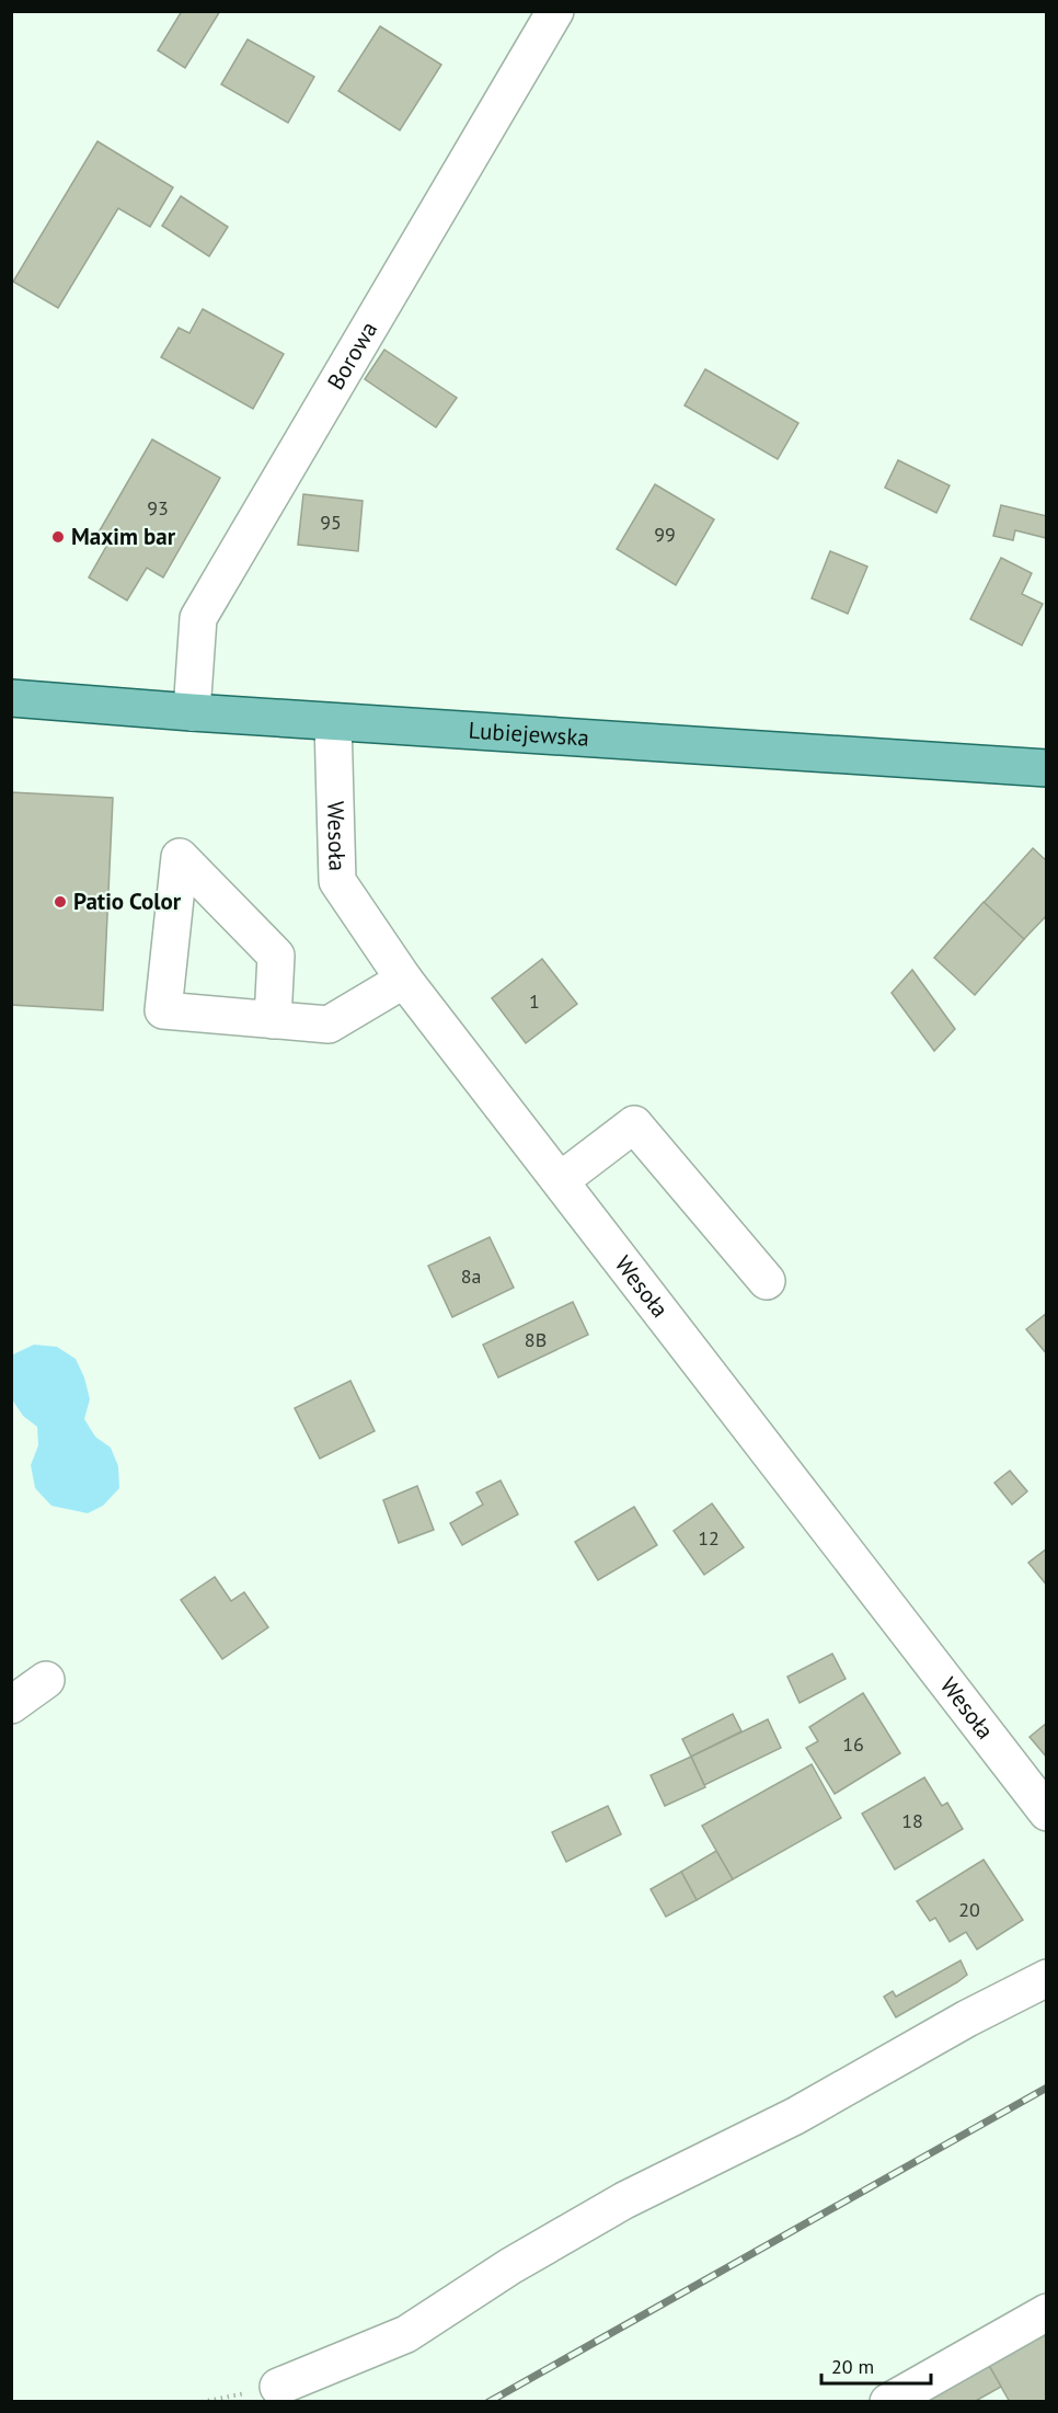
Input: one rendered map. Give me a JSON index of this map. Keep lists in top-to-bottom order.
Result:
{
  "streets": {
    "main road": ["Lubiejewska"],
    "street": ["Borowa", "Wesoła"]
  },
  "crossings": [
    ["Borowa", "Lubiejewska"],
    ["Lubiejewska", "Wesoła"]
  ],
  "places": ["Maxim bar", "Patio Color"],
  "house_numbers": [
    "93",
    "95",
    "99",
    "1",
    "8a",
    "8B",
    "12",
    "16",
    "18",
    "20"
  ],
  "scale_bar": "20 m"
}
